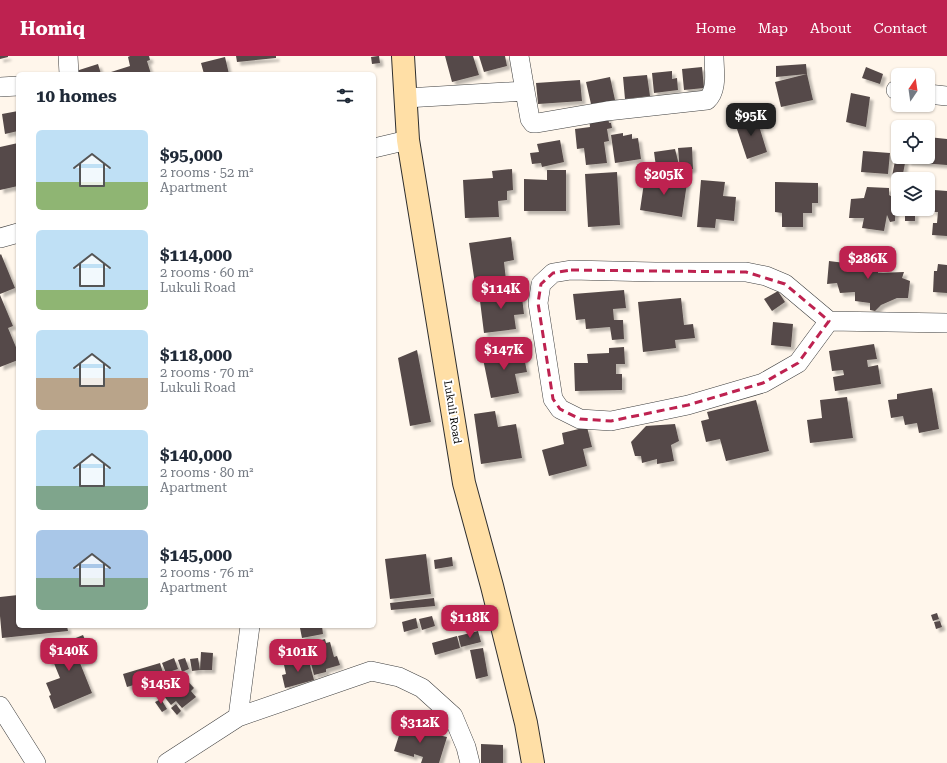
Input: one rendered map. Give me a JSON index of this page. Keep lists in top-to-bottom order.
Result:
{
  "streets": {
    "street": ["Lukuli Road"]
  },
  "north": "top",
  "page": {
    "header": "Homiq",
    "nav": [
      "Home",
      "Map",
      "About",
      "Contact"
    ],
    "heading": "10 homes",
    "price": [
      "$95K",
      "$205K",
      "$286K",
      "$114K",
      "$147K",
      "$118K",
      "$140K",
      "$101K",
      "$145K",
      "$312K"
    ],
    "list": [
      {
        "name": "$95,000",
        "note": "2 rooms · 52 m² · Apartment"
      },
      {
        "name": "$114,000",
        "note": "2 rooms · 60 m² · Lukuli Road"
      },
      {
        "name": "$118,000",
        "note": "2 rooms · 70 m² · Lukuli Road"
      },
      {
        "name": "$140,000",
        "note": "2 rooms · 80 m² · Apartment"
      },
      {
        "name": "$145,000",
        "note": "2 rooms · 76 m² · Apartment"
      }
    ]
  }
}
